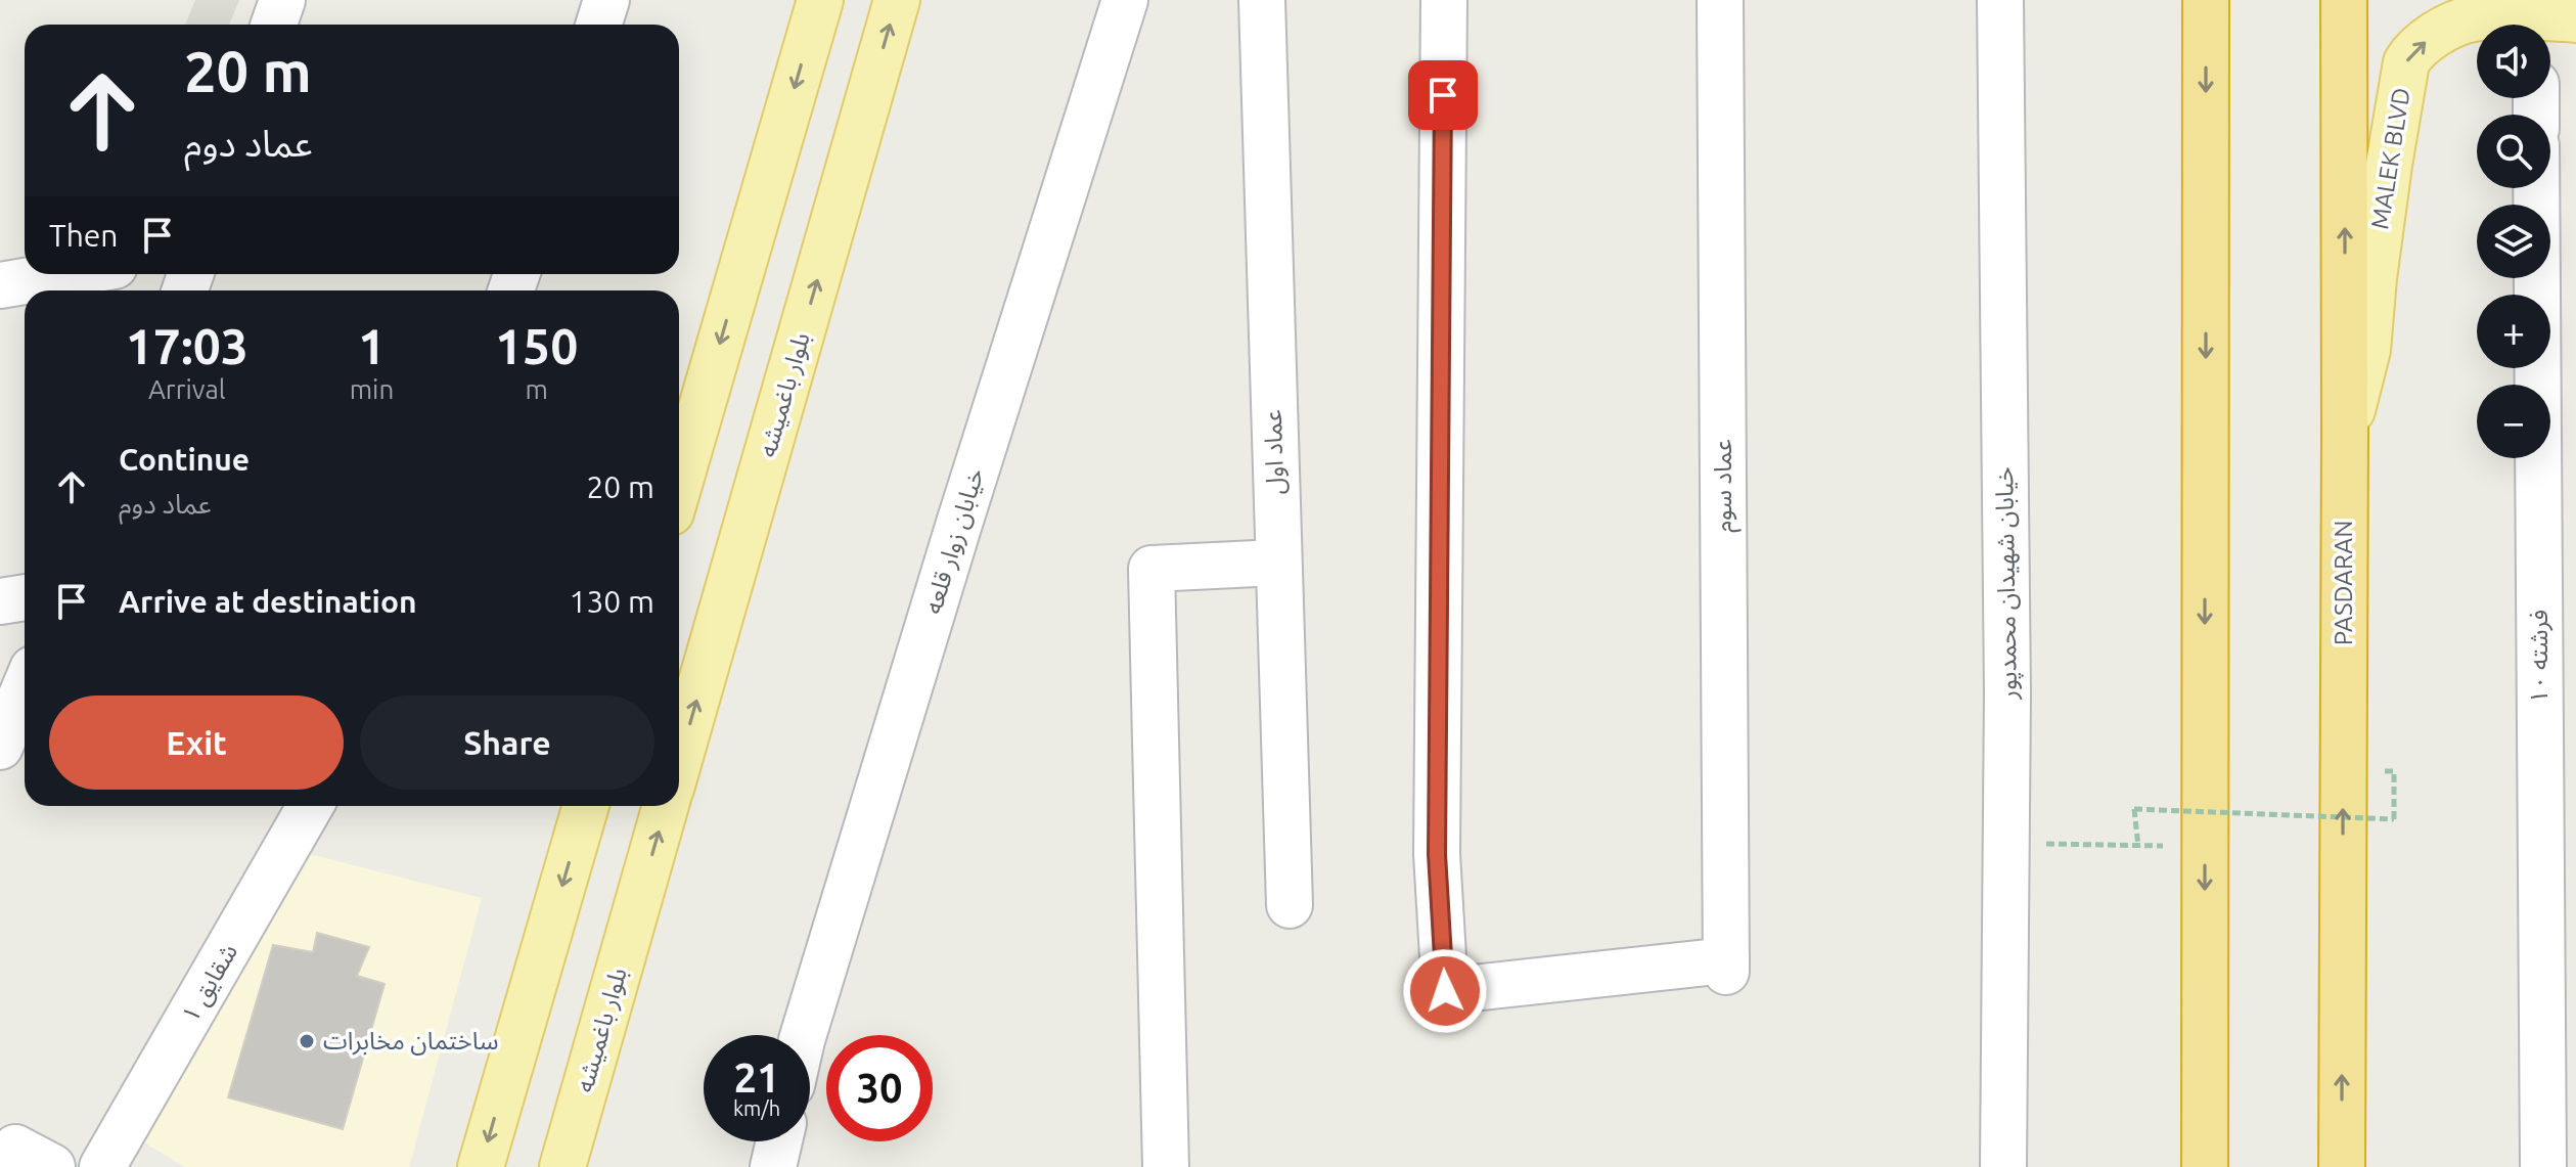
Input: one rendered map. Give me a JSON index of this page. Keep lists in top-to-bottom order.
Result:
{
  "streets": {
    "highway": ["PASDARAN"],
    "main road": ["MALEK BLVD", "بلوار باغمیشه"],
    "street": [
      "عماد اول",
      "عماد سوم",
      "خیابان زوار قلعه",
      "خیابان شهیدان محمدپور",
      "فرشته ۱۰",
      "شقایق ۱"
    ]
  },
  "crossings": [
    ["MALEK BLVD", "PASDARAN"]
  ],
  "one_way": ["MALEK BLVD"],
  "places": ["ساختمان مخابرات"],
  "page": {
    "map_buttons": ["+", "−"],
    "turn": ["20 m", "عماد دوم"],
    "then": "Then",
    "eta": [
      "17:03",
      "Arrival",
      "1",
      "min",
      "150",
      "m"
    ],
    "list": [
      {
        "name": "Continue",
        "note": "عماد دوم",
        "value": "20 m"
      },
      {
        "name": "Arrive at destination",
        "value": "130 m"
      }
    ],
    "buttons": ["Exit", "Share"],
    "speed": "21 km/h",
    "limit": "30"
  }
}
